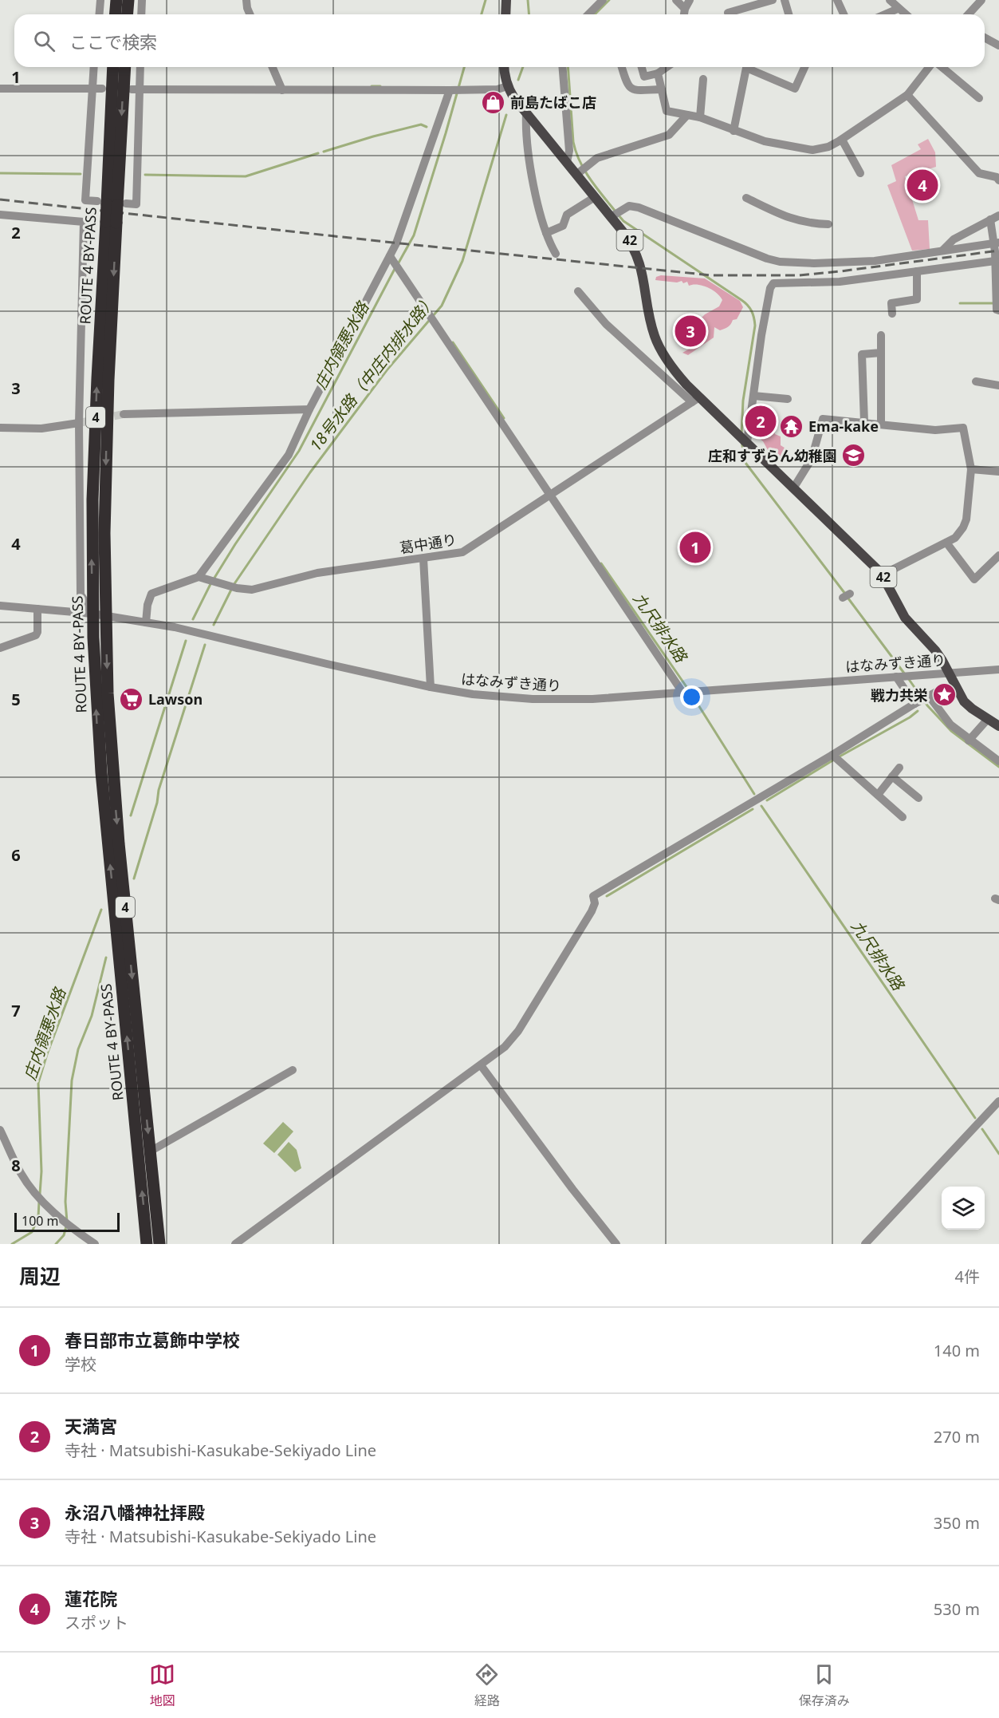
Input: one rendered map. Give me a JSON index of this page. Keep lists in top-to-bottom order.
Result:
{
  "streets": {
    "highway": ["ROUTE 4 BY-PASS", "4"],
    "main road": ["42"],
    "street": ["葛中通り", "はなみずき通り"]
  },
  "crossings": [
    ["42", "葛中通り"],
    ["42", "はなみずき通り"],
    ["ROUTE 4 BY-PASS", "はなみずき通り"]
  ],
  "water": ["庄内領悪水路", "18号水路（中庄内排水路）", "九尺排水路"],
  "places": {
    "shop": ["前島たばこ店"],
    "temple": ["Ema-kake"],
    "school or university": ["庄和すずらん幼稚園"],
    "place": ["戦力共栄"],
    "supermarket": ["Lawson"]
  },
  "scale_bar": "100 m",
  "page": {
    "search": "ここで検索",
    "pins": [
      "4",
      "3",
      "2",
      "1"
    ],
    "scale": "100 m",
    "heading": ["周辺", "4件"],
    "list": [
      {
        "mark": "1",
        "name": "春日部市立葛飾中学校",
        "note": "学校",
        "value": "140 m"
      },
      {
        "mark": "2",
        "name": "天満宮",
        "note": "寺社 · Matsubishi-Kasukabe-Sekiyado Line",
        "value": "270 m"
      },
      {
        "mark": "3",
        "name": "永沼八幡神社拝殿",
        "note": "寺社 · Matsubishi-Kasukabe-Sekiyado Line",
        "value": "350 m"
      },
      {
        "mark": "4",
        "name": "蓮花院",
        "note": "スポット",
        "value": "530 m"
      }
    ],
    "nav": ["地図", "経路", "保存済み"]
  },
  "grid": {
    "rows": [
      "1",
      "2",
      "3",
      "4",
      "5",
      "6",
      "7",
      "8"
    ]
  }
}
